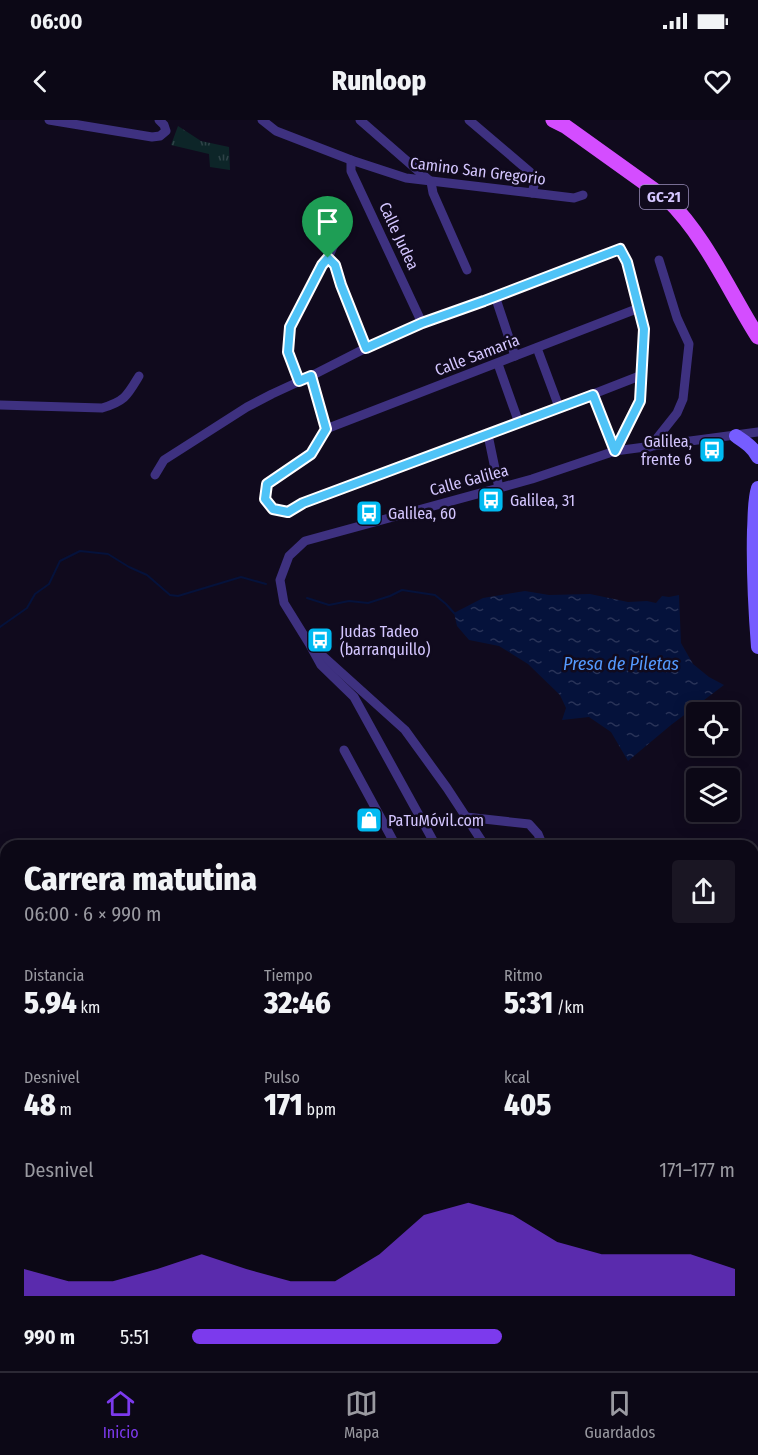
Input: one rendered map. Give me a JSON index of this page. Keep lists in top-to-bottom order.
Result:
{
  "streets": {
    "main road": ["GC-21"],
    "street": [
      "Camino San Gregorio",
      "Calle Judea",
      "Calle Samaria",
      "Calle Galilea"
    ]
  },
  "crossings": [
    ["Camino San Gregorio", "Calle Judea"]
  ],
  "water": ["Presa de Piletas"],
  "places": {
    "bus stop": [
      "Galilea, frente 6",
      "Galilea, 31",
      "Galilea, 60",
      "Judas Tadeo (barranquillo)"
    ],
    "shop": ["PaTuMóvil.com"]
  },
  "page": {
    "status": "06:00",
    "header": "Runloop",
    "heading": ["Carrera matutina", "06:00 · 6 × 990 m"],
    "stats": [
      ["Distancia", "5.94 km"],
      ["Tiempo", "32:46"],
      ["Ritmo", "5:31 /km"],
      ["Desnivel", "48 m"],
      ["Pulso", "171 bpm"],
      ["kcal", "405"]
    ],
    "chart": ["Desnivel", "171–177 m"],
    "list": [
      {
        "name": "990 m",
        "note": "5:51"
      }
    ],
    "tabs": ["Inicio", "Mapa", "Guardados"]
  }
}
